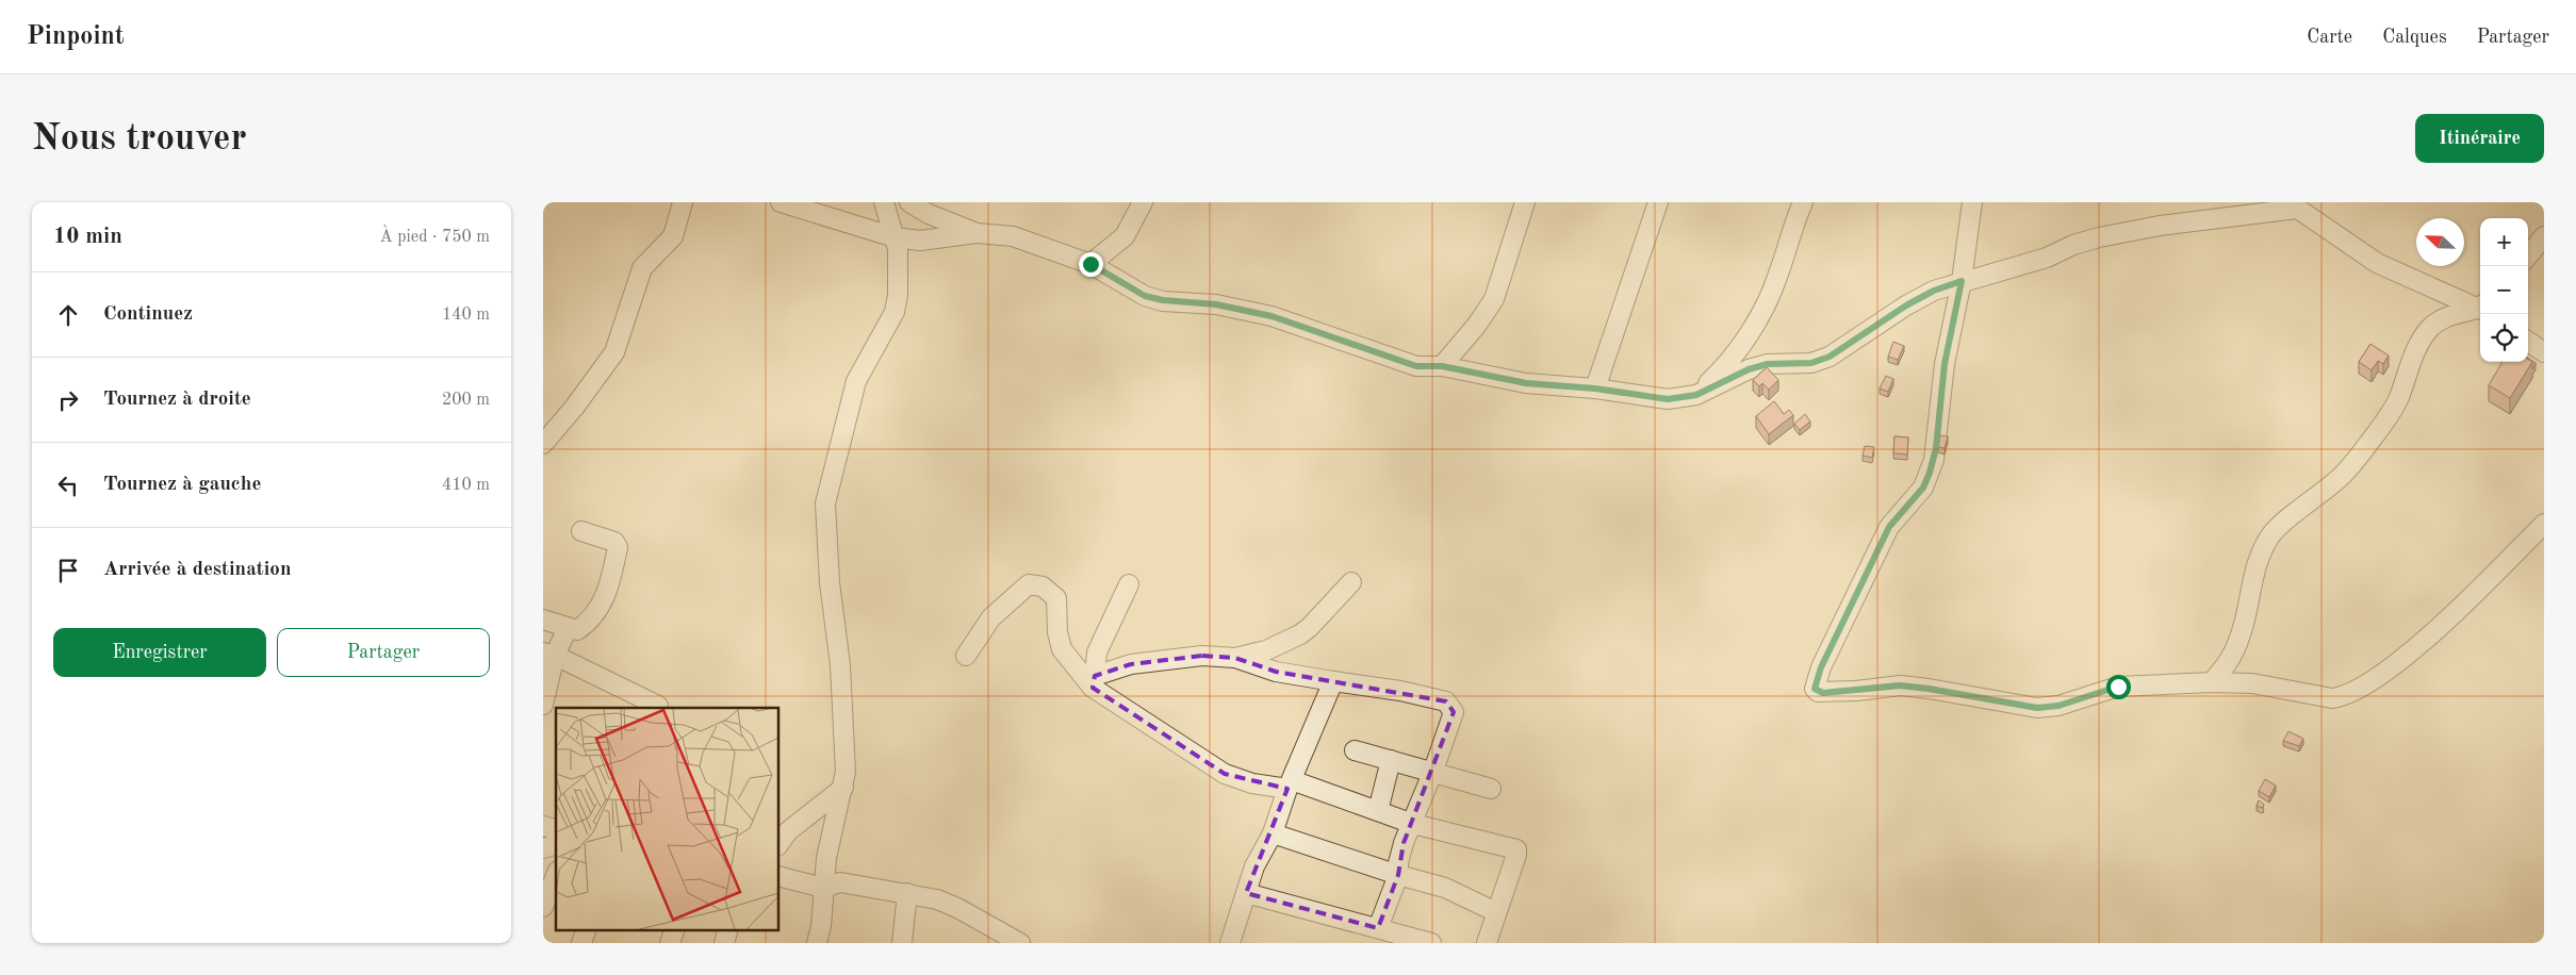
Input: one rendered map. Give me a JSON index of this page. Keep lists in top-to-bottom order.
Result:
{
  "north": "top left",
  "page": {
    "header": "Pinpoint",
    "nav": ["Carte", "Calques", "Partager"],
    "buttons": [
      "Itinéraire",
      ["Enregistrer", "Partager"]
    ],
    "title": "Nous trouver",
    "heading": ["10 min", "À pied · 750 m"],
    "map_buttons": ["+", "−"],
    "list": [
      ["Continuez", "140 m"],
      ["Tournez à droite", "200 m"],
      ["Tournez à gauche", "410 m"],
      "Arrivée à destination"
    ]
  }
}
